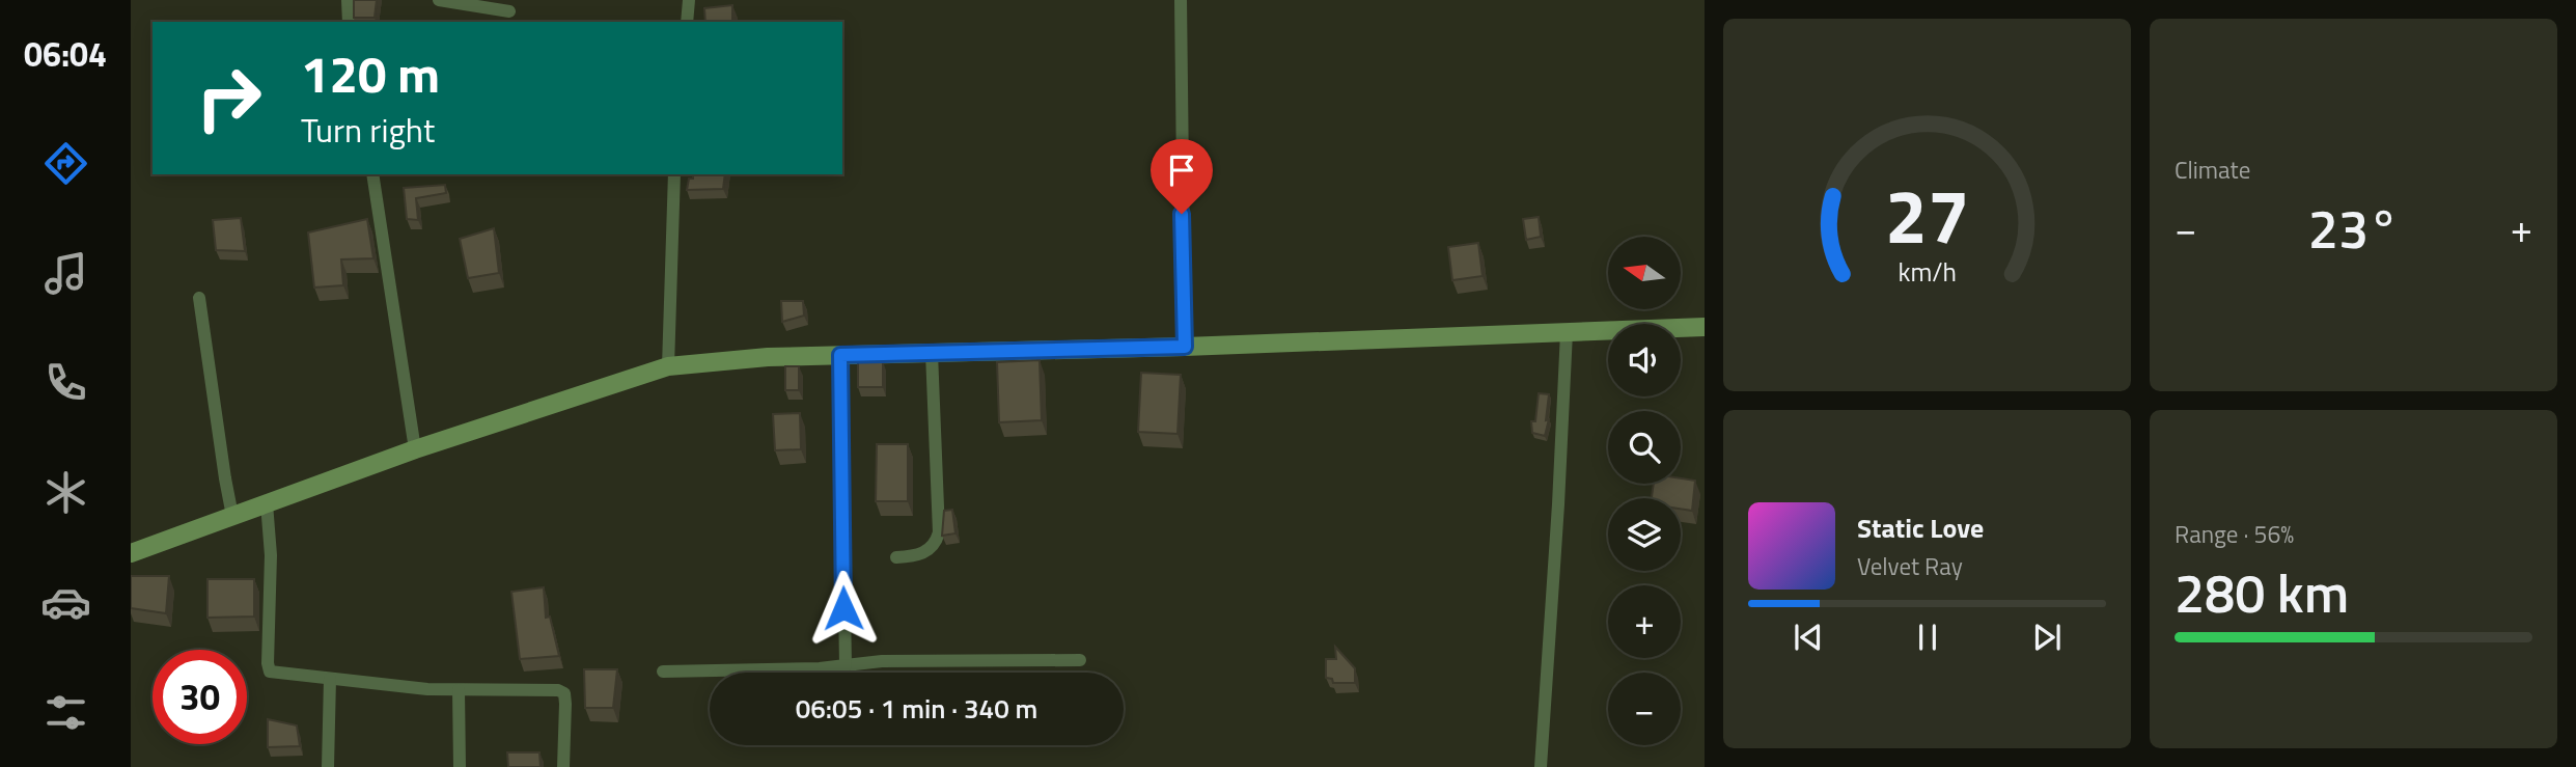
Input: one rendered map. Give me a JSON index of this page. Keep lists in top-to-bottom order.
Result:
{
  "north": "left",
  "page": {
    "tabs": "06:04",
    "tile": [
      "Climate",
      ["Range · 56%", "280 km"]
    ],
    "turn": ["120 m", "Turn right"],
    "heat": ["−", "23°", "+"],
    "map_buttons": ["+", "−"],
    "song": ["Static Love", "Velvet Ray"],
    "limit": "30",
    "trip": "06:05 · 1 min · 340 m",
    "gauge": ["27", "km/h"]
  }
}
